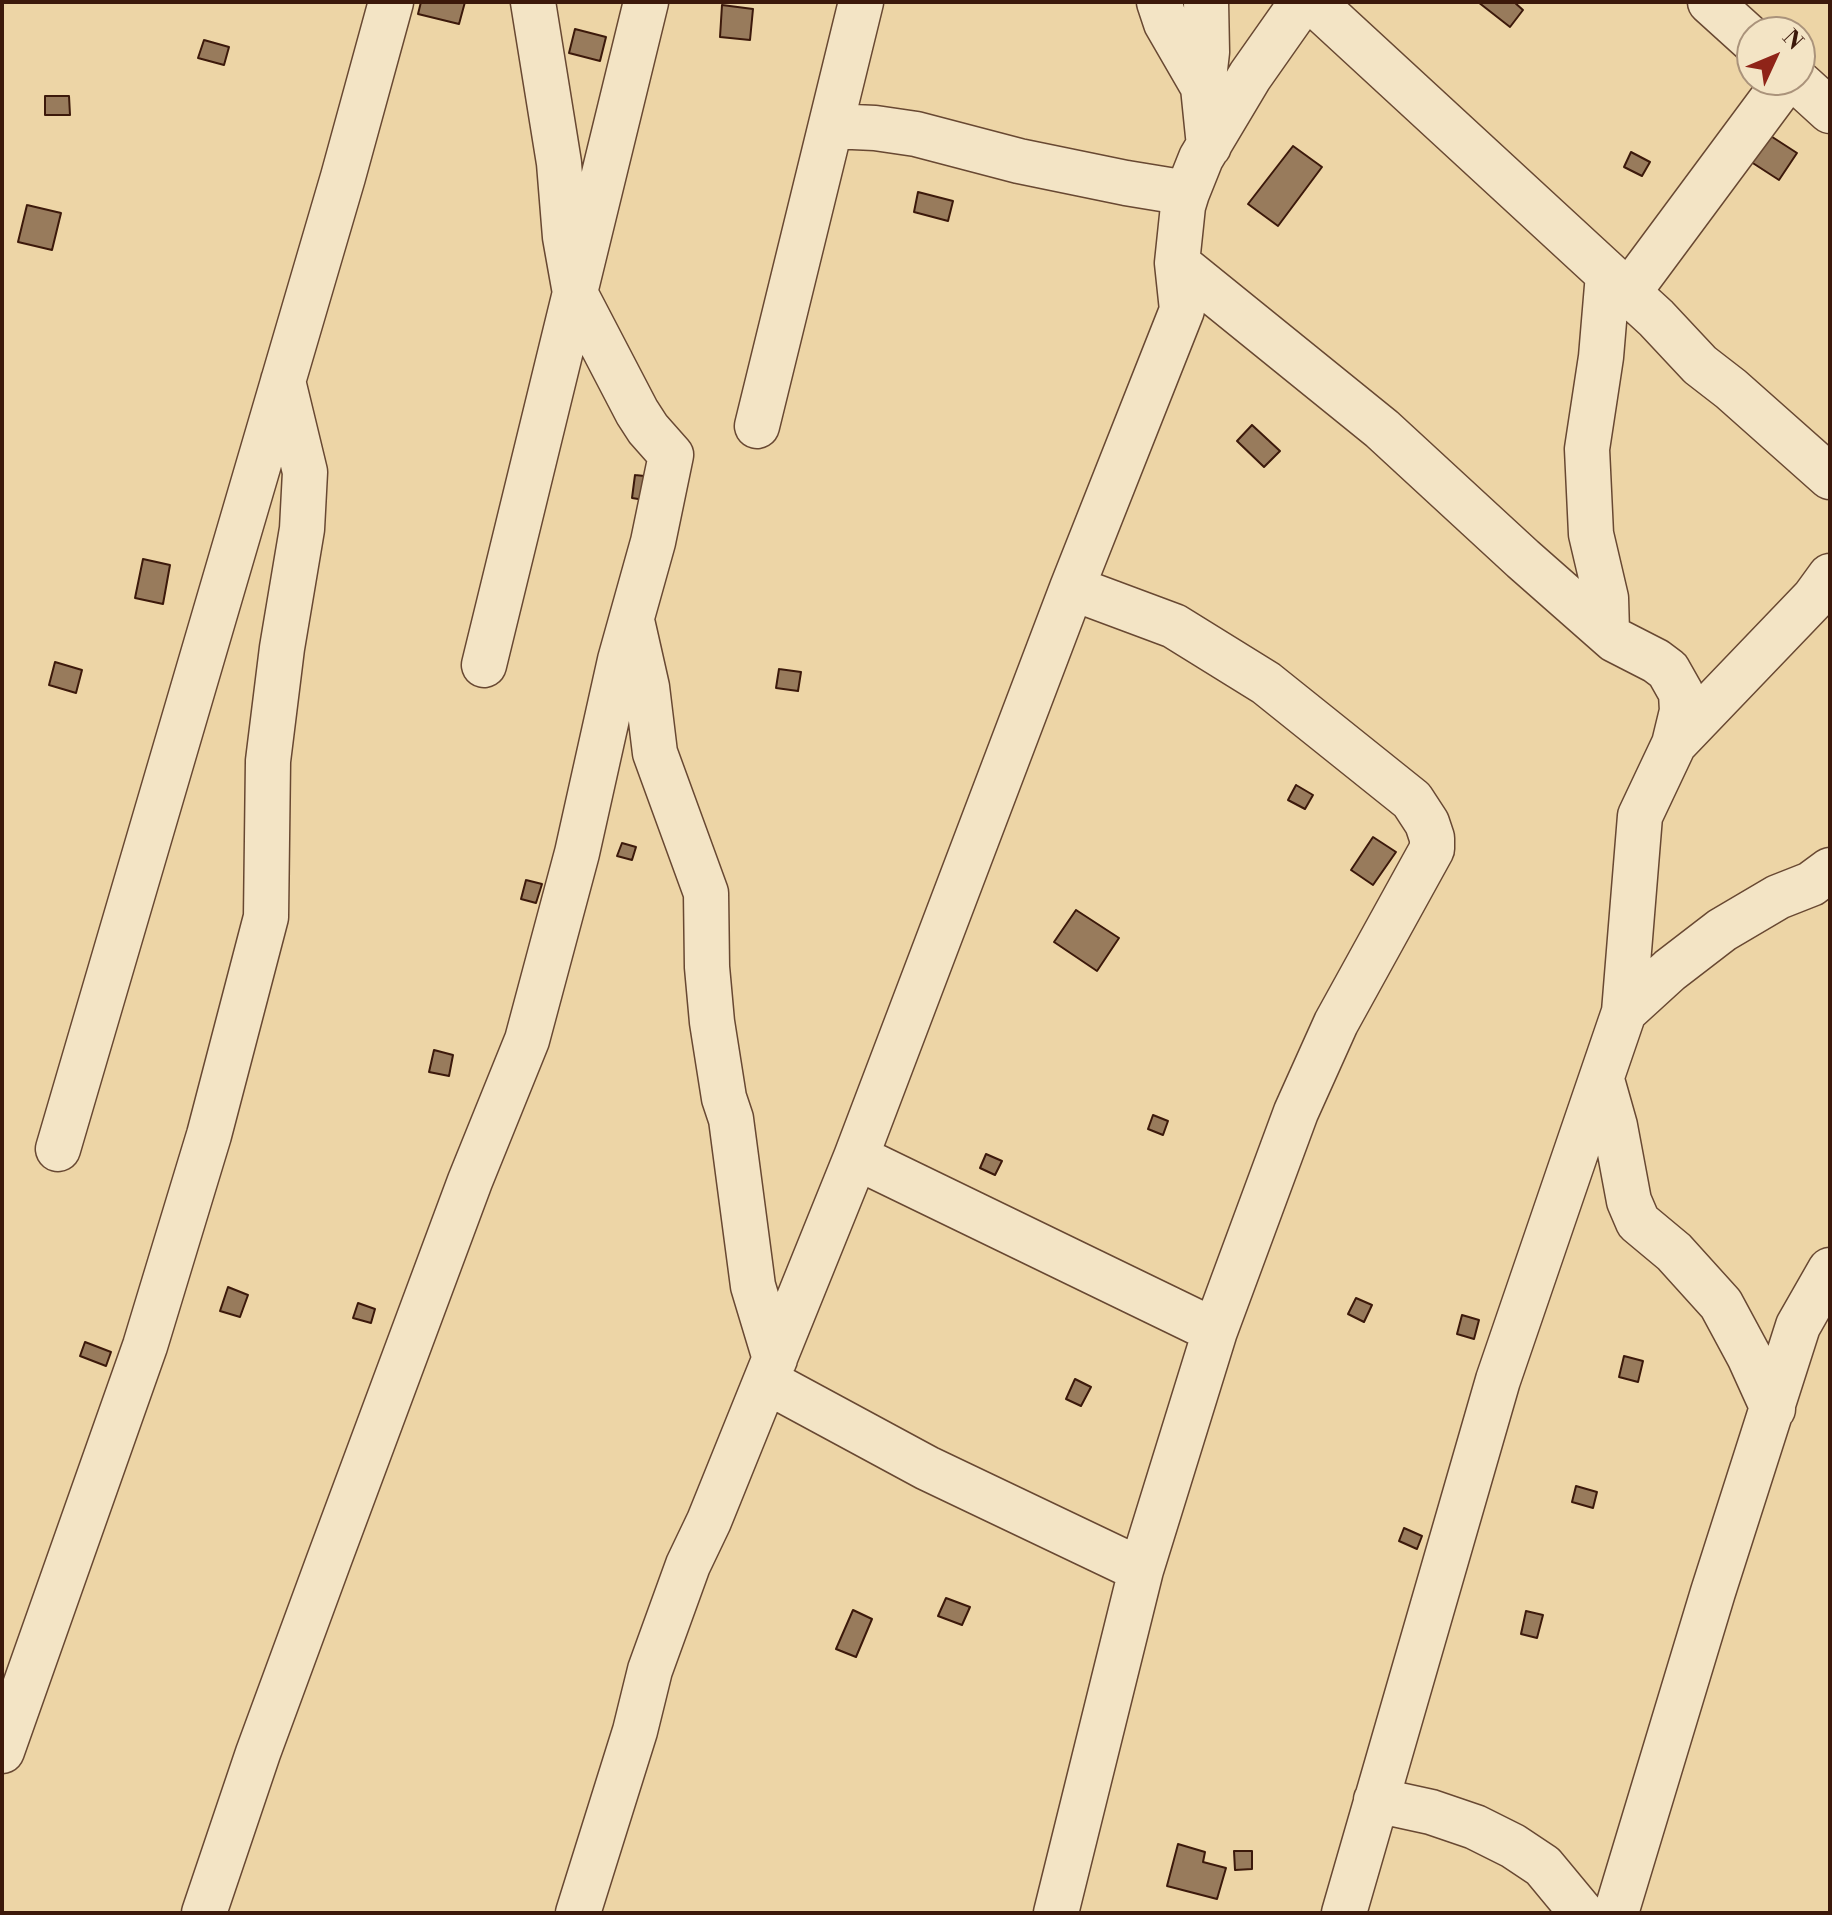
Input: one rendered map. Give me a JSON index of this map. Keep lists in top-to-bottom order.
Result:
{
  "north": "top right"
}
